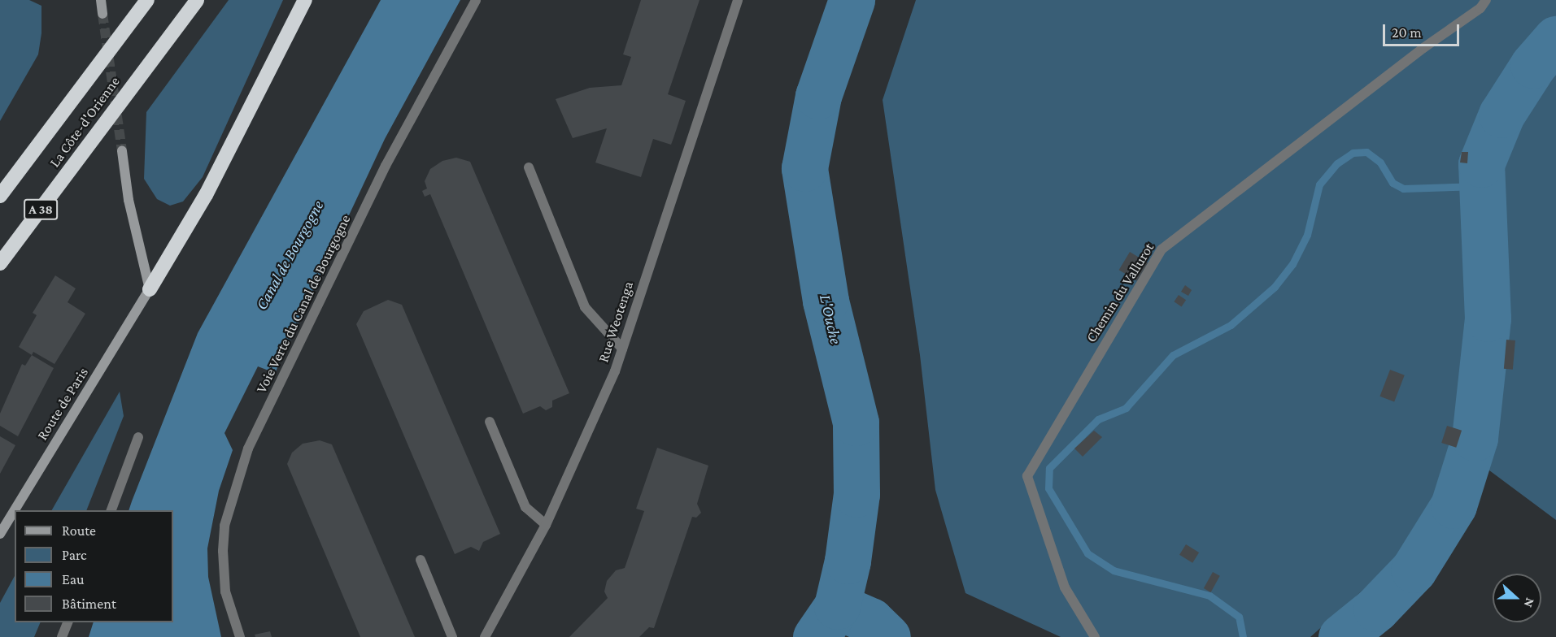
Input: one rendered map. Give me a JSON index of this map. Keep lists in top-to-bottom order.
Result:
{
  "streets": {
    "highway": ["La Côte-d'Orienne", "A 38"],
    "main road": ["Route de Paris"],
    "street": ["Chemin du Vallurot", "Voie Verte du Canal de Bourgogne", "Rue Weotenga"]
  },
  "water": ["Canal de Bourgogne", "L'Ouche"],
  "legend": [
    "Route",
    "Parc",
    "Eau",
    "Bâtiment"
  ],
  "scale_bar": "20 m",
  "north": "right"
}
